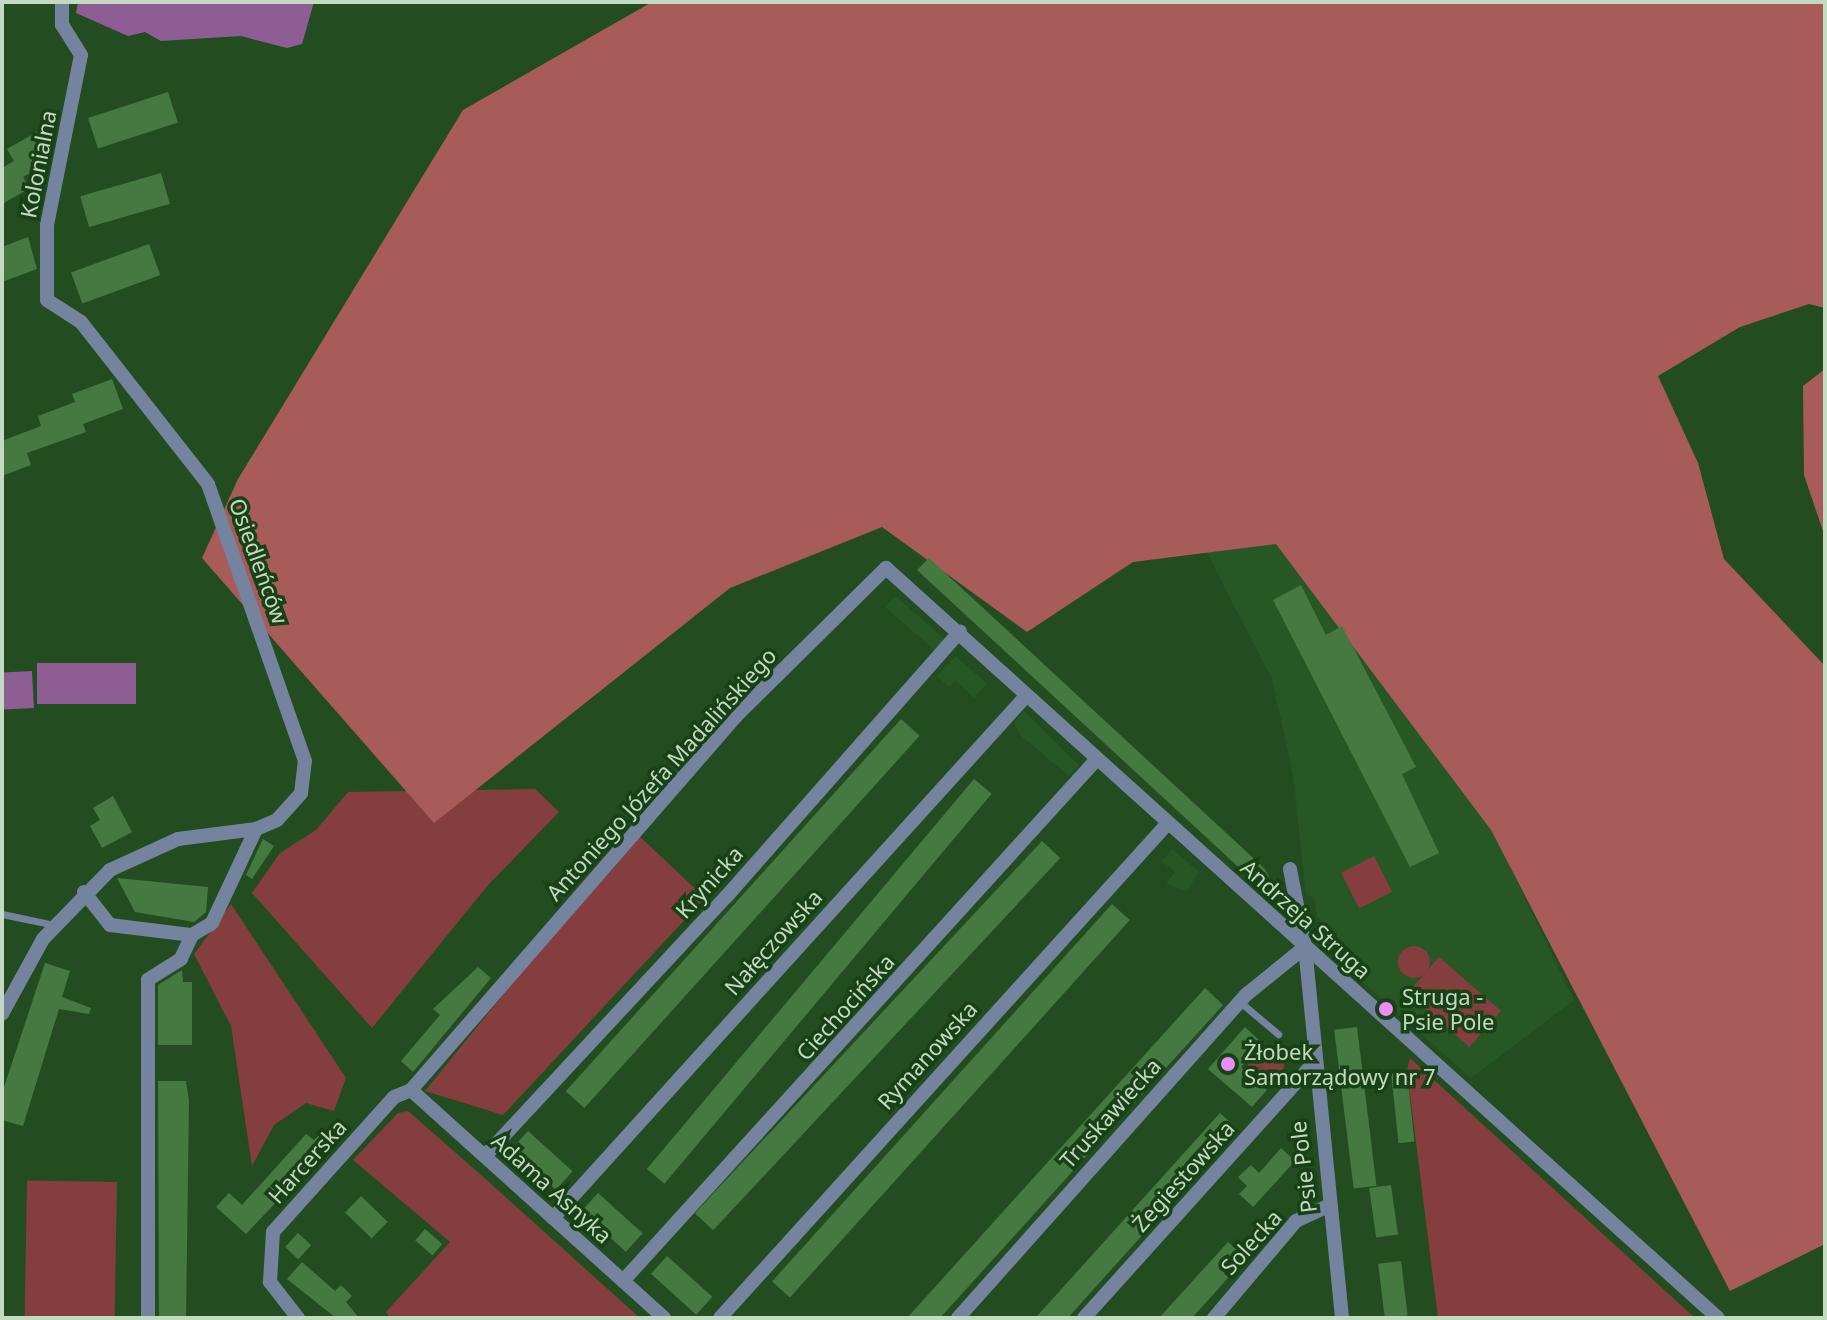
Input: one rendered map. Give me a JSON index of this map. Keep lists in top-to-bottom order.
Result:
{
  "streets": {
    "street": [
      "Kolonialna",
      "Osiedleńców",
      "Antoniego Józefa Madalińskiego",
      "Krynicka",
      "Andrzeja Struga",
      "Nałęczowska",
      "Ciechocińska",
      "Rymanowska",
      "Truskawiecka",
      "Harcerska",
      "Psie Pole",
      "Żegiestowska",
      "Adama Asnyka",
      "Solecka"
    ]
  },
  "crossings": [
    ["Kolonialna", "Osiedleńców"],
    ["Antoniego Józefa Madalińskiego", "Krynicka"],
    ["Antoniego Józefa Madalińskiego", "Andrzeja Struga"],
    ["Antoniego Józefa Madalińskiego", "Harcerska"],
    ["Antoniego Józefa Madalińskiego", "Adama Asnyka"],
    ["Krynicka", "Andrzeja Struga"],
    ["Krynicka", "Adama Asnyka"],
    ["Andrzeja Struga", "Nałęczowska"],
    ["Andrzeja Struga", "Ciechocińska"],
    ["Andrzeja Struga", "Rymanowska"],
    ["Andrzeja Struga", "Truskawiecka"],
    ["Andrzeja Struga", "Psie Pole"],
    ["Nałęczowska", "Adama Asnyka"],
    ["Ciechocińska", "Adama Asnyka"],
    ["Truskawiecka", "Psie Pole"],
    ["Harcerska", "Adama Asnyka"],
    ["Psie Pole", "Żegiestowska"],
    ["Psie Pole", "Solecka"]
  ],
  "places": ["Struga - Psie Pole", "Żłobek Samorządowy nr 7"]
}
